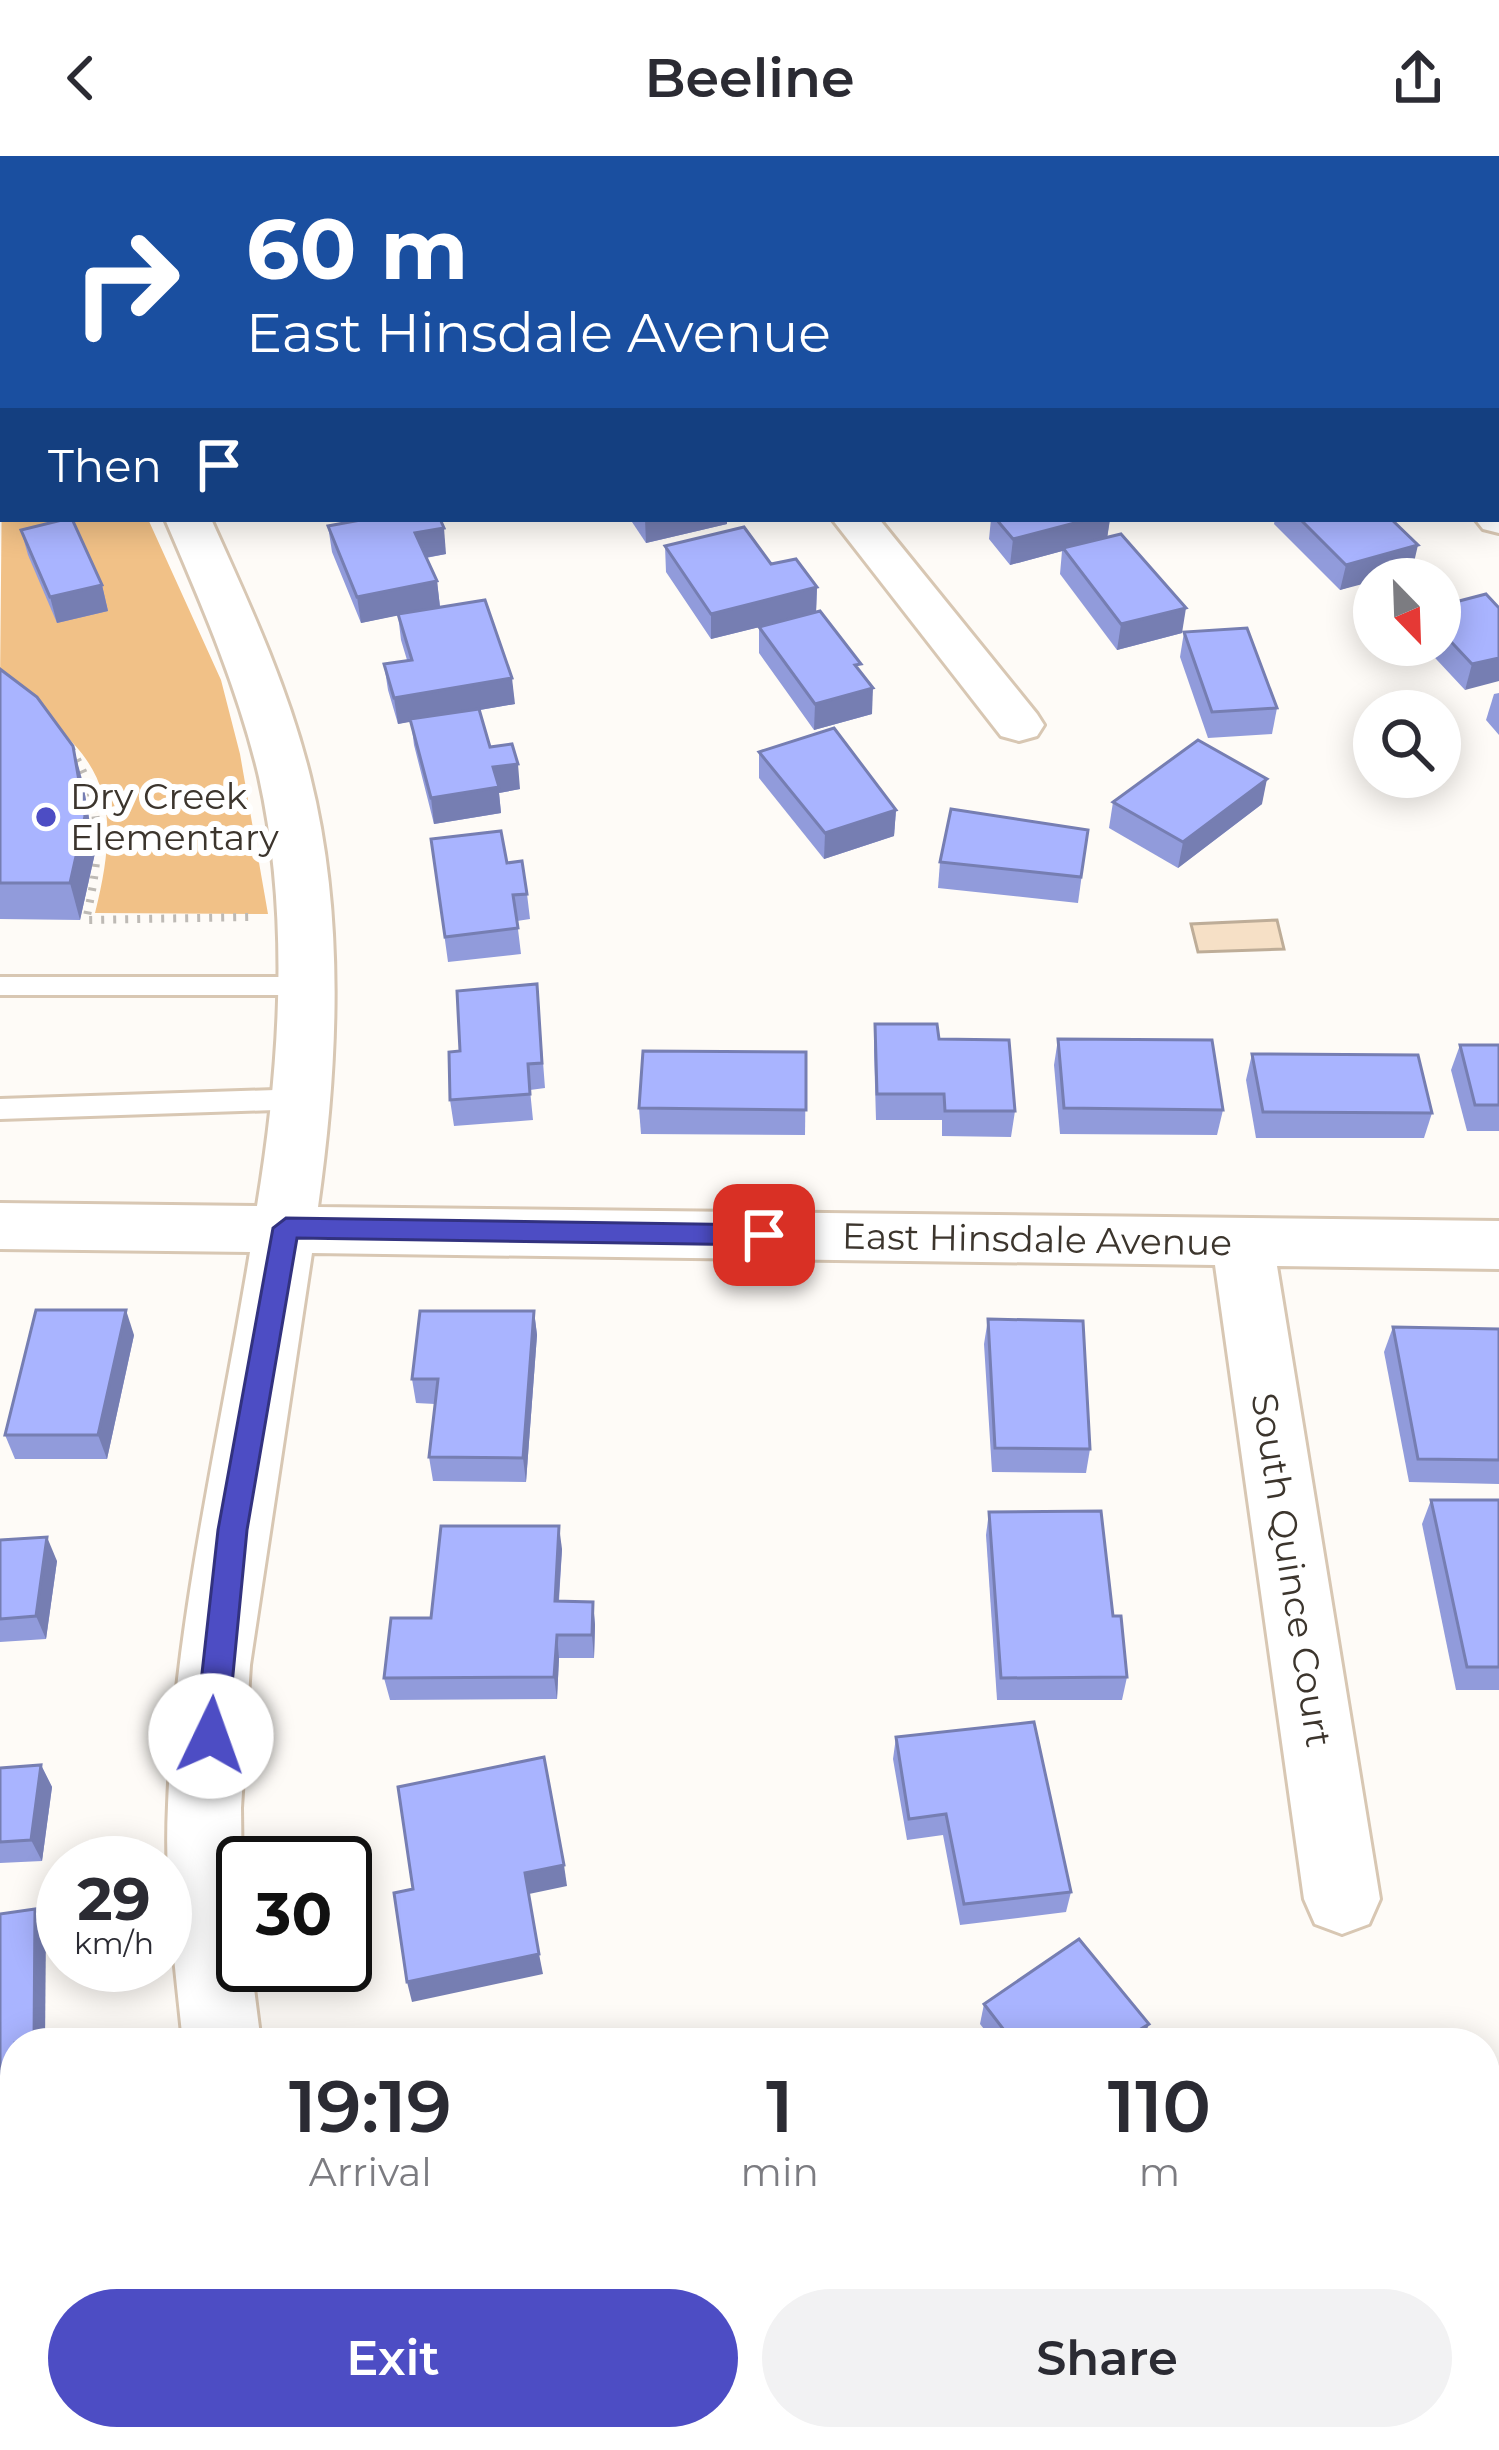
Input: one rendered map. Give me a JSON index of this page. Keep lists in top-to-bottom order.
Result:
{
  "streets": {
    "street": ["East Hinsdale Avenue", "South Quince Court"]
  },
  "crossings": [
    ["East Hinsdale Avenue", "South Quince Court"]
  ],
  "places": ["Dry Creek Elementary"],
  "north": "bottom right",
  "page": {
    "header": "Beeline",
    "turn": ["60 m", "East Hinsdale Avenue"],
    "then": "Then",
    "speed": "29 km/h",
    "limit": "30",
    "eta": [
      "19:19",
      "Arrival",
      "1",
      "min",
      "110",
      "m"
    ],
    "buttons": ["Exit", "Share"]
  }
}
